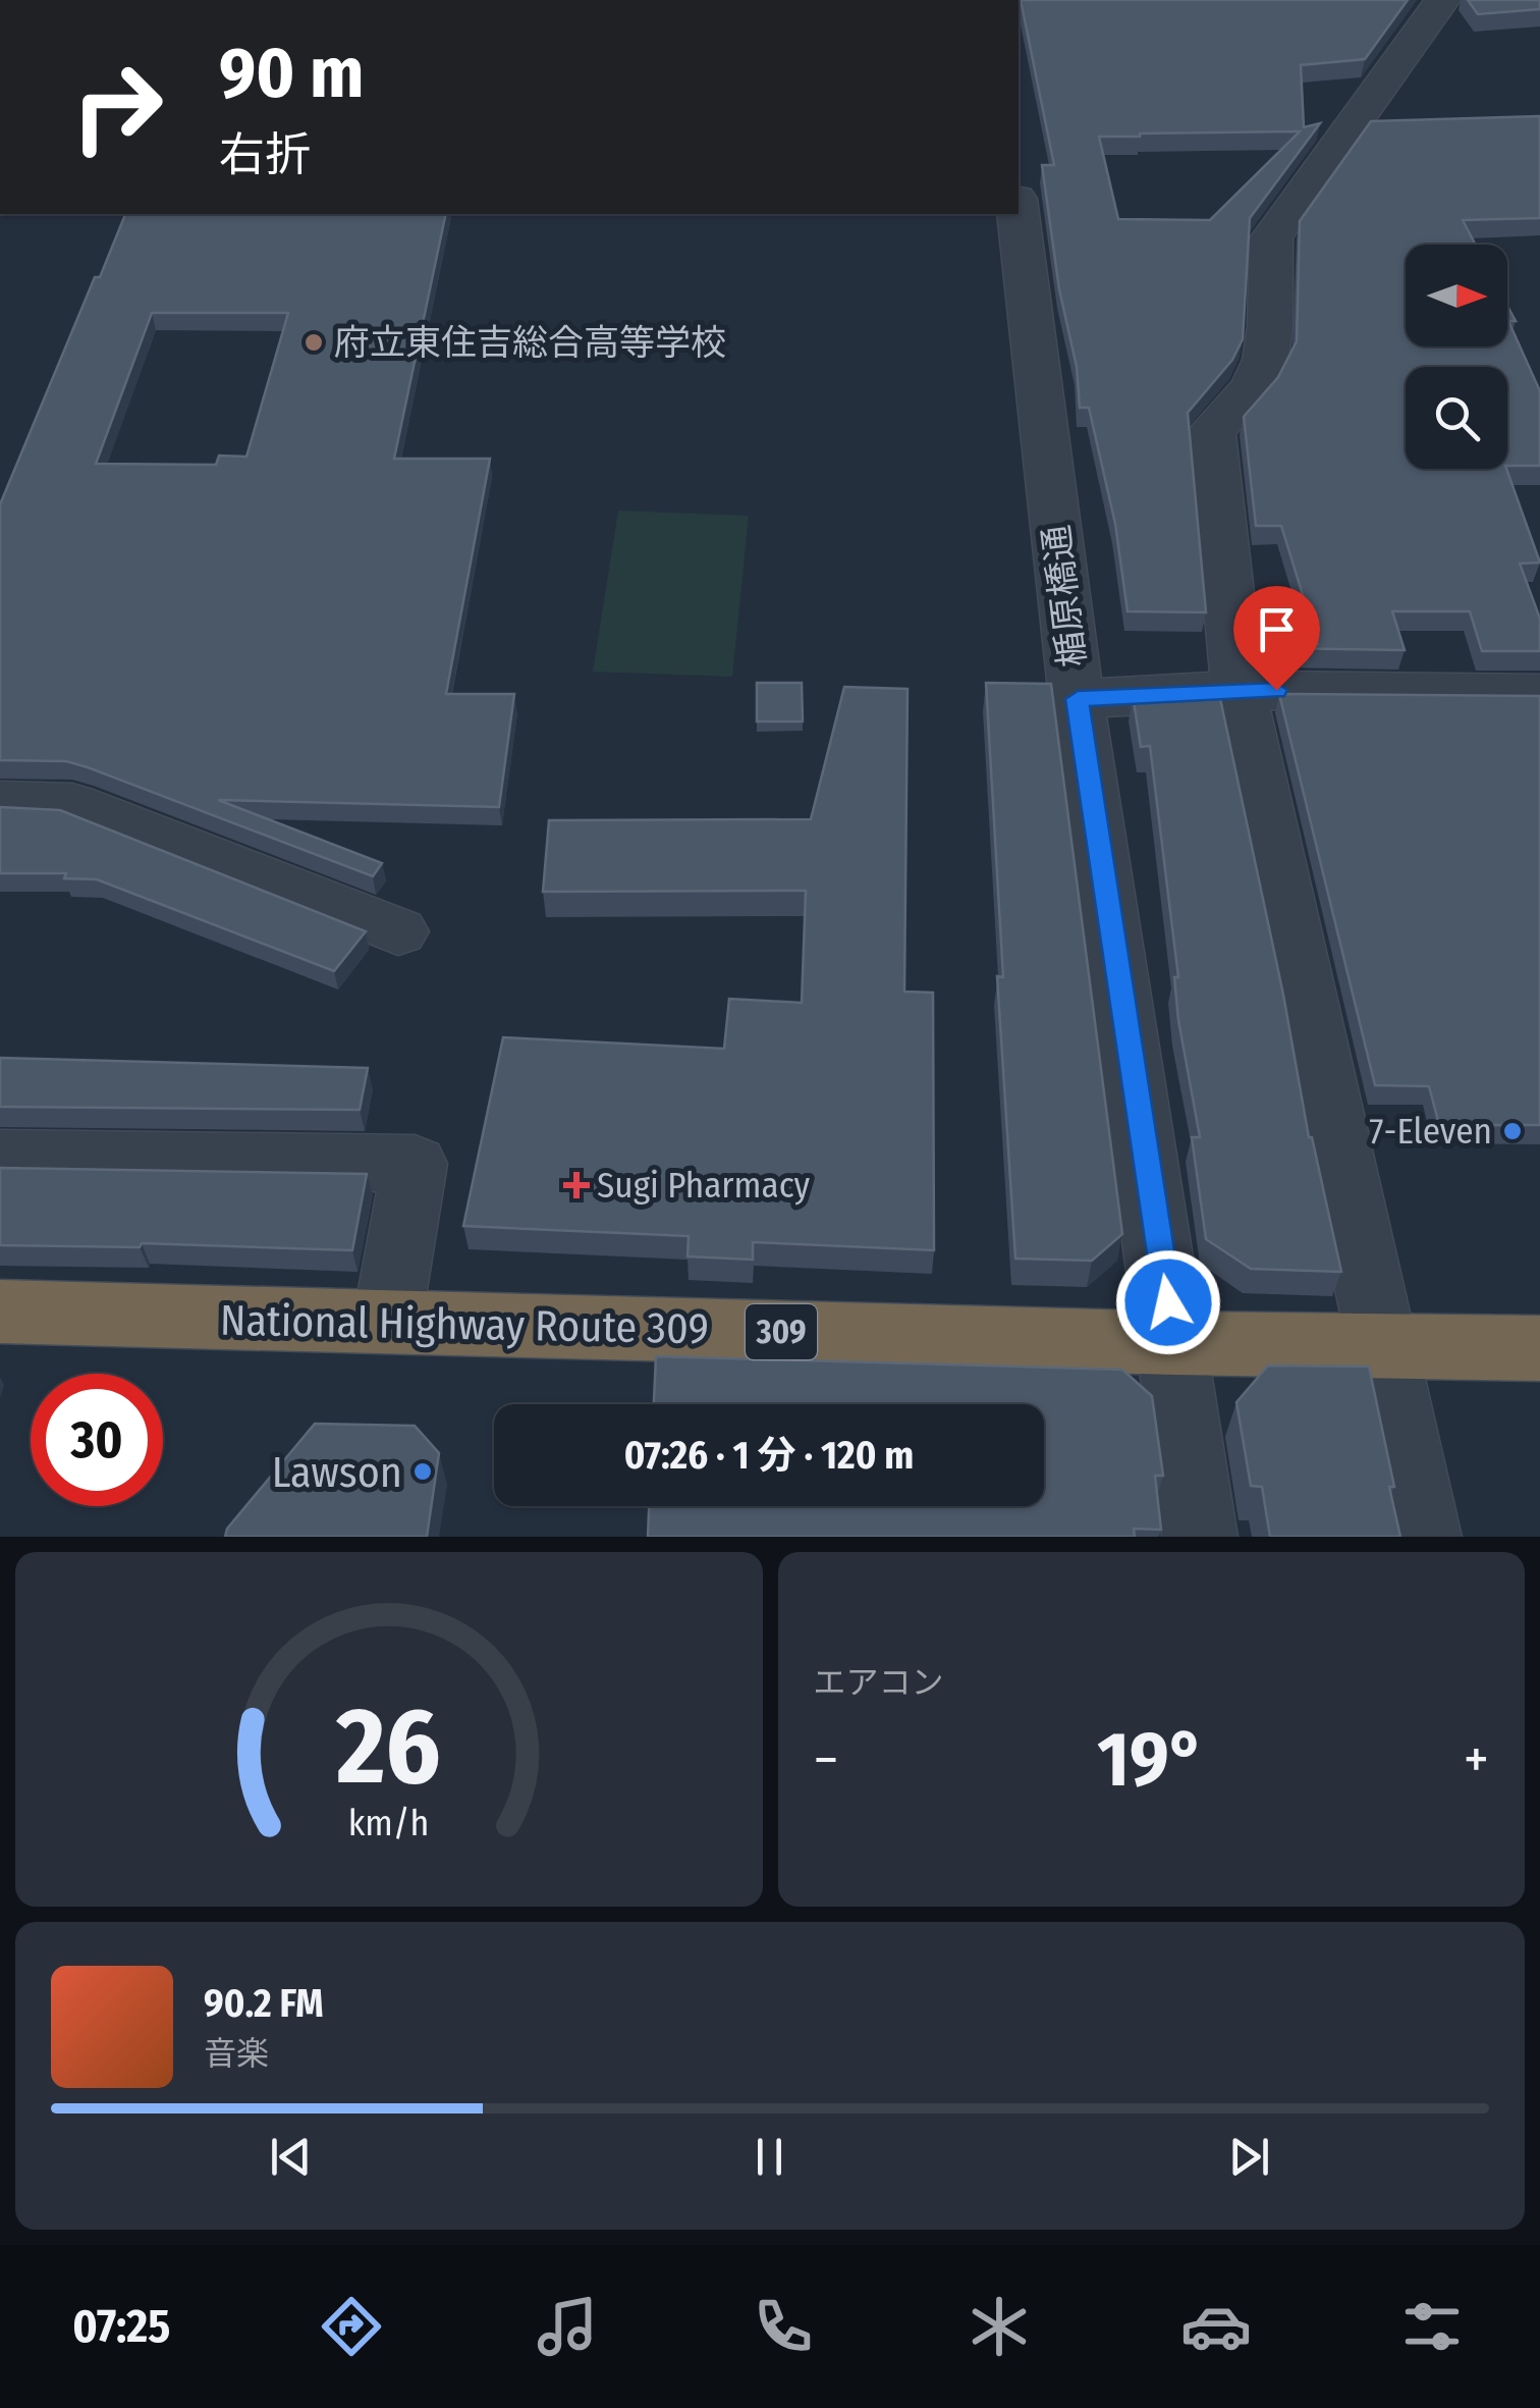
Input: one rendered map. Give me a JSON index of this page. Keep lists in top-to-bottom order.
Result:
{
  "streets": {
    "highway": ["National Highway Route 309", "309"],
    "street": ["楯原橋通"]
  },
  "crossings": [
    ["楯原橋通", "National Highway Route 309"]
  ],
  "places": {
    "other": ["府立東住吉総合高等学校", "7-Eleven", "Lawson"],
    "health": ["Sugi Pharmacy"]
  },
  "north": "right",
  "page": {
    "turn": ["90 m", "右折"],
    "limit": "30",
    "trip": "07:26 · 1 分 · 120 m",
    "tile": "エアコン",
    "heat": ["−", "19°", "+"],
    "song": ["90.2 FM", "音楽"],
    "tabs": "07:25",
    "gauge": ["26", "km/h"]
  }
}
